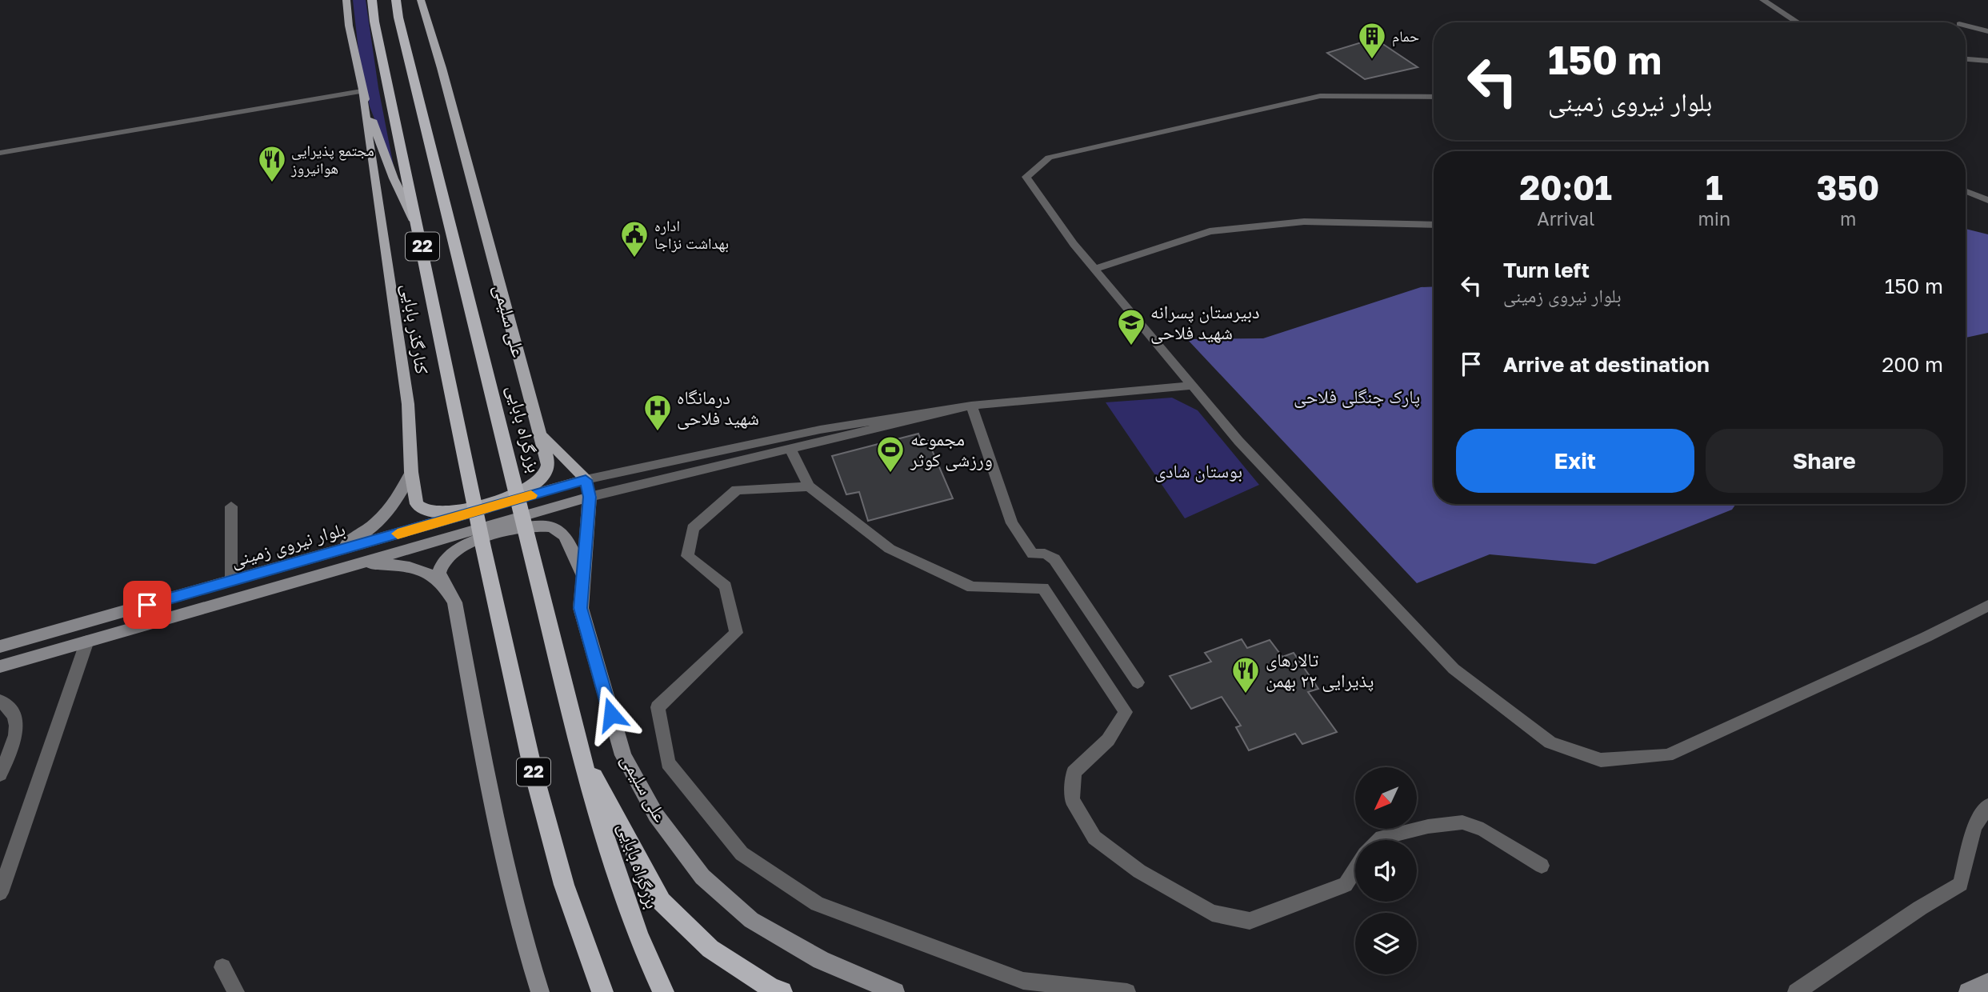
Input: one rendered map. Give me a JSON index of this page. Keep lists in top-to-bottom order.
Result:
{
  "streets": {
    "highway": ["22", "بزرگراه بابایی"],
    "main road": ["علی سلیمی", "کنارگذر بابایی", "بلوار نیروی زمینی"]
  },
  "crossings": [
    ["علی سلیمی", "کنارگذر بابایی"],
    ["علی سلیمی", "بلوار نیروی زمینی"]
  ],
  "parks": ["پارک جنگلی فلاحی", "بوستان شادی"],
  "places": {
    "building": ["حمام"],
    "restaurant": ["مجتمع پذیرایی هوانیروز", "تالارهای پذیرایی ۲۲ بهمن"],
    "public building": ["اداره بهداشت نزاجا"],
    "school or university": ["دبیرستان پسرانه شهید فلاحی"],
    "hospital": ["درمانگاه شهید فلاحی"],
    "sports": ["مجموعه ورزشی کوثر"]
  },
  "north": "bottom left",
  "page": {
    "turn": ["150 m", "بلوار نیروی زمینی"],
    "eta": [
      "20:01",
      "Arrival",
      "1",
      "min",
      "350",
      "m"
    ],
    "list": [
      {
        "name": "Turn left",
        "note": "بلوار نیروی زمینی",
        "value": "150 m"
      },
      {
        "name": "Arrive at destination",
        "value": "200 m"
      }
    ],
    "buttons": ["Exit", "Share"]
  }
}
